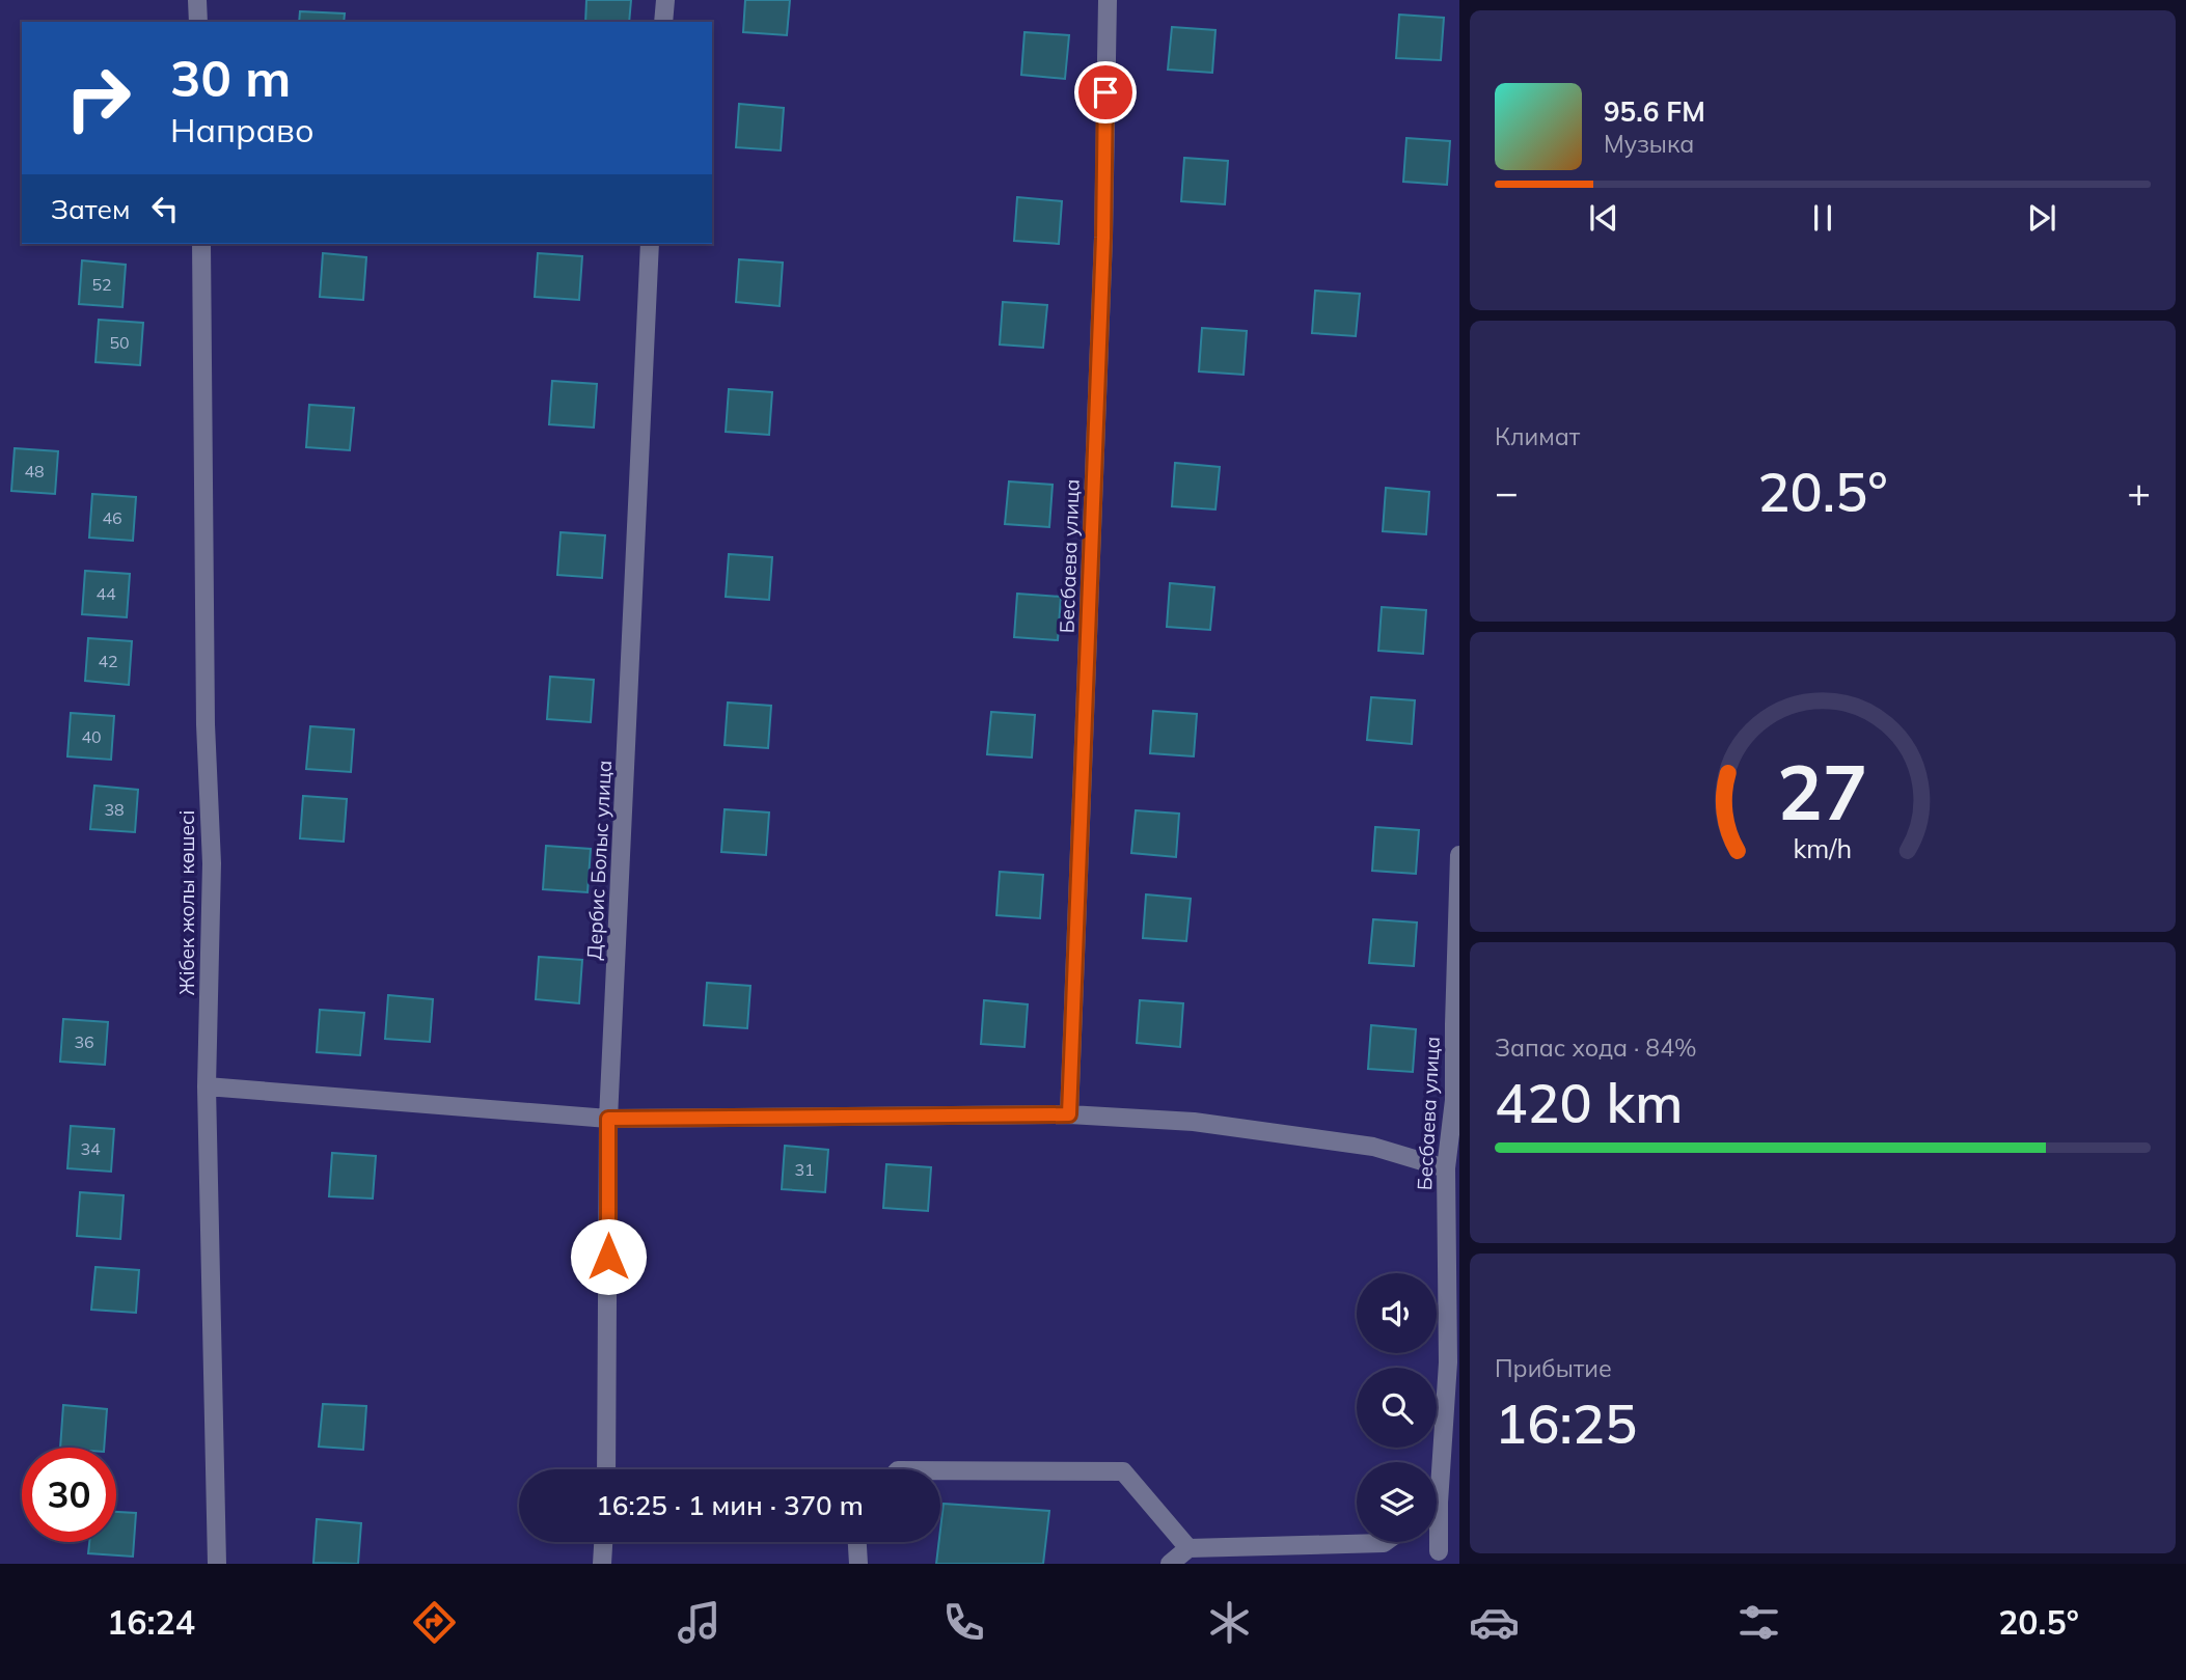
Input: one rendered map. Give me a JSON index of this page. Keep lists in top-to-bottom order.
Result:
{
  "streets": {
    "street": ["Бесбаева улица", "Дербис Болыс улица", "Жібек жолы көшесі"]
  },
  "house_numbers": [
    "52",
    "50",
    "48",
    "46",
    "44",
    "42",
    "40",
    "38",
    "36",
    "34",
    "31"
  ],
  "page": {
    "turn": ["30 m", "Направо"],
    "song": ["95.6 FM", "Музыка"],
    "then": "Затем",
    "tile": [
      "Климат",
      ["Запас хода · 84%", "420 km"],
      ["Прибытие", "16:25"]
    ],
    "heat": ["−", "20.5°", "+"],
    "limit": "30",
    "trip": "16:25 · 1 мин · 370 m",
    "tabs": ["16:24", "20.5°"],
    "gauge": ["27", "km/h"]
  }
}
